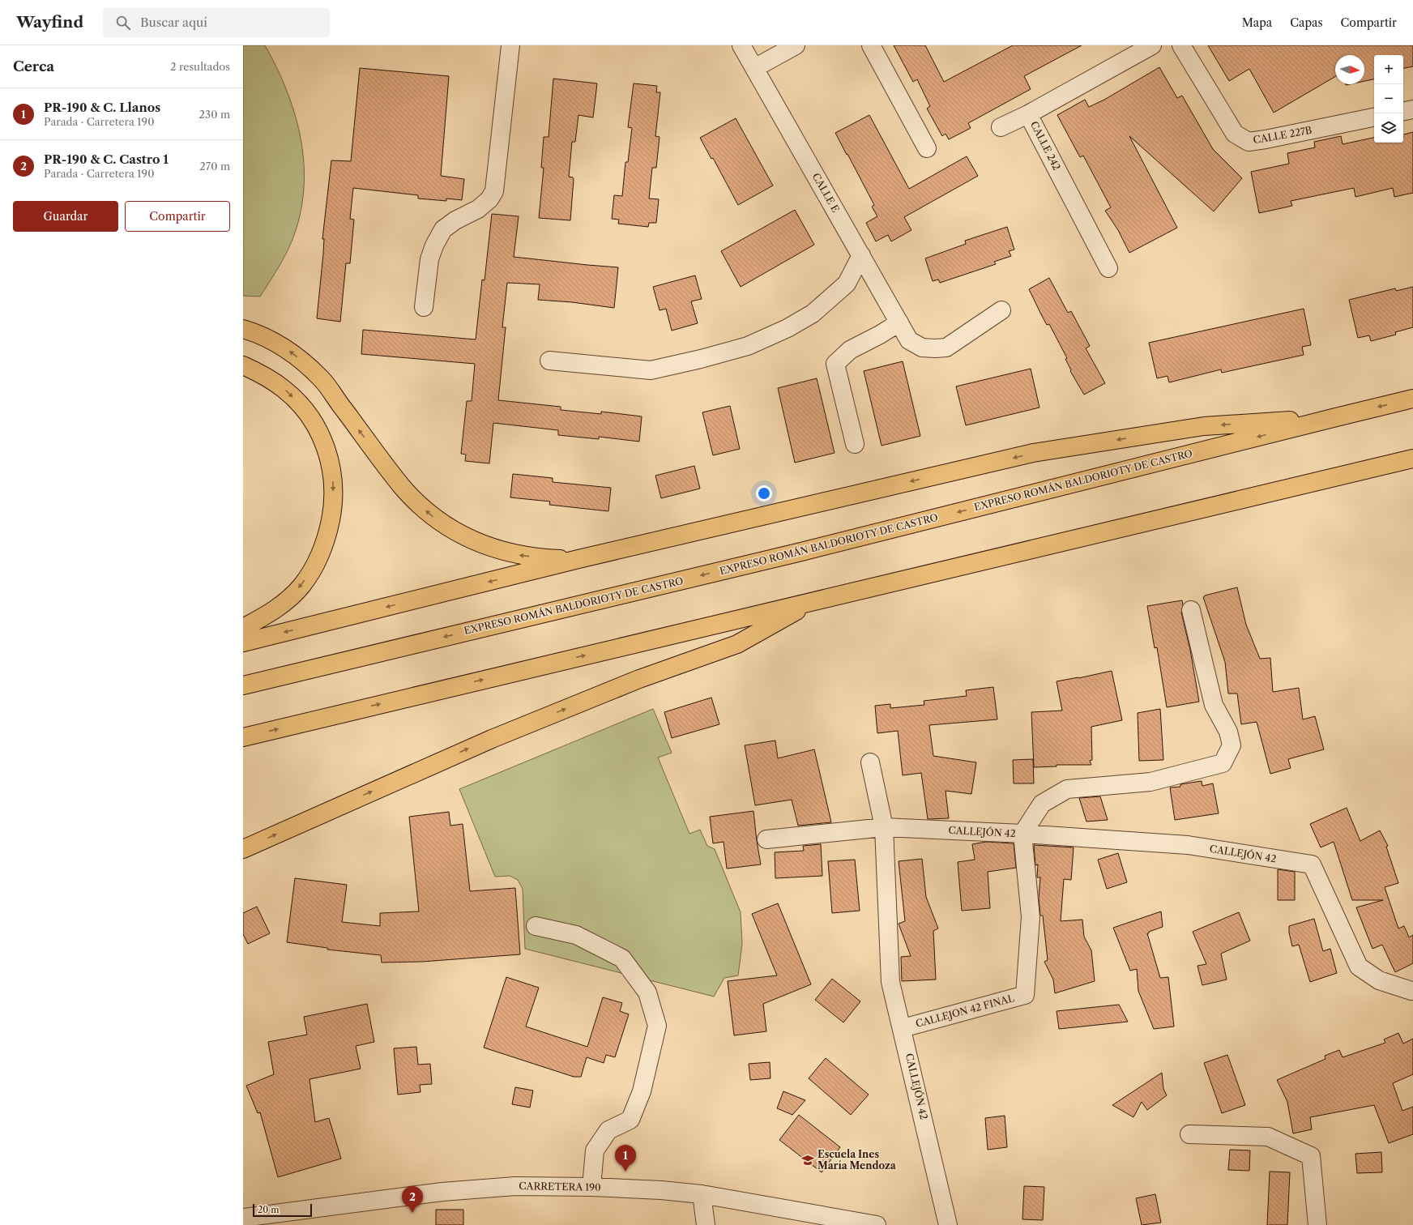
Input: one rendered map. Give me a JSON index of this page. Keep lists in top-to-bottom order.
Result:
{
  "streets": {
    "highway": ["EXPRESO ROMÁN BALDORIOTY DE CASTRO"],
    "street": [
      "CALLE 227B",
      "CALLE 242",
      "CALLE E",
      "CALLEJÓN 42",
      "CALLEJON 42 FINAL",
      "CARRETERA 190"
    ]
  },
  "crossings": [
    ["CALLEJÓN 42", "CALLEJON 42 FINAL"]
  ],
  "places": {
    "school or university": ["Escuela Ines María Mendoza"]
  },
  "scale_bar": "20 m",
  "north": "right",
  "page": {
    "header": "Wayfind",
    "search": "Buscar aquí",
    "nav": ["Mapa", "Capas", "Compartir"],
    "heading": ["Cerca", "2 resultados"],
    "map_buttons": ["+", "−"],
    "list": [
      {
        "mark": "1",
        "name": "PR-190 & C. Llanos",
        "note": "Parada · Carretera 190",
        "value": "230 m"
      },
      {
        "mark": "2",
        "name": "PR-190 & C. Castro 1",
        "note": "Parada · Carretera 190",
        "value": "270 m"
      }
    ],
    "buttons": ["Guardar", "Compartir"],
    "pins": ["1", "2"],
    "scale": "20 m"
  }
}
